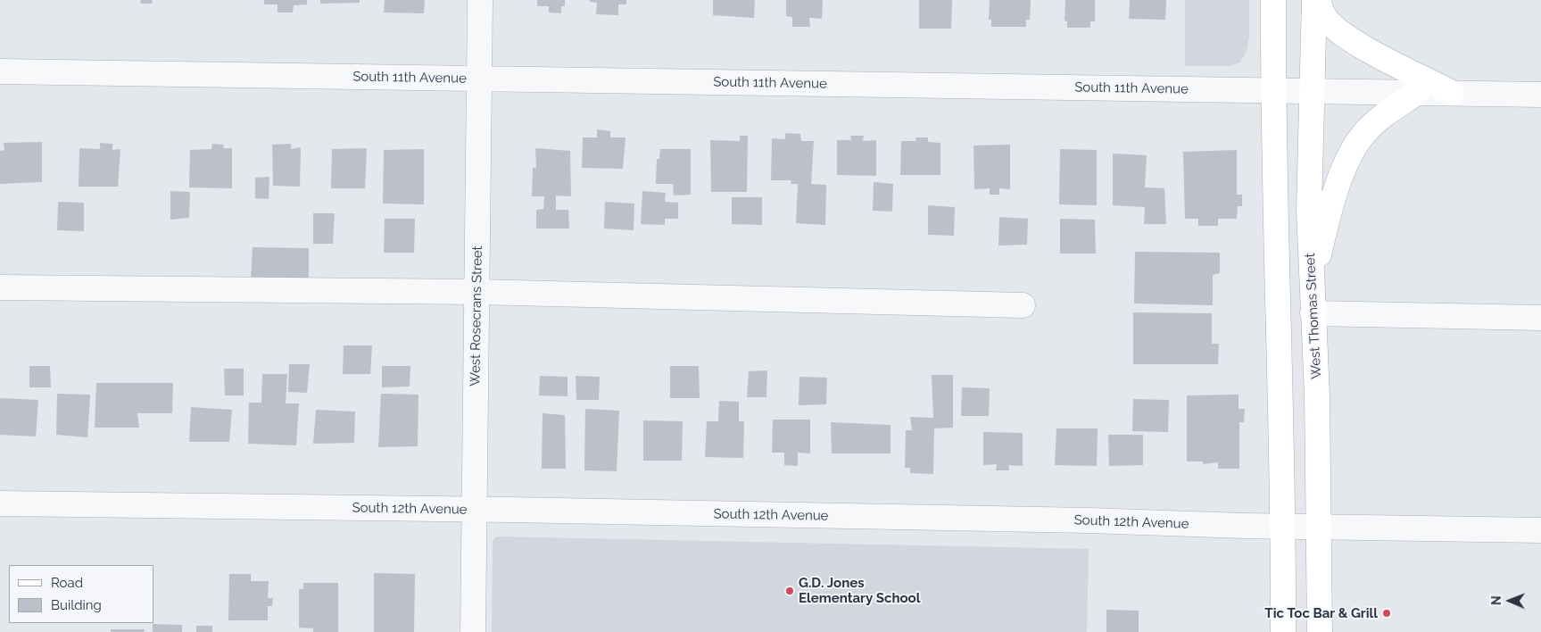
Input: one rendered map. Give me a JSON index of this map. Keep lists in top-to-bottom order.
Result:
{
  "streets": {
    "main road": ["West Thomas Street"],
    "street": ["South 11th Avenue", "West Rosecrans Street", "South 12th Avenue"]
  },
  "crossings": [
    ["South 11th Avenue", "West Rosecrans Street"],
    ["South 11th Avenue", "West Thomas Street"],
    ["West Rosecrans Street", "South 12th Avenue"],
    ["West Thomas Street", "South 12th Avenue"]
  ],
  "places": ["G.D. Jones Elementary School", "Tic Toc Bar & Grill"],
  "legend": ["Road", "Building"],
  "north": "left"
}
